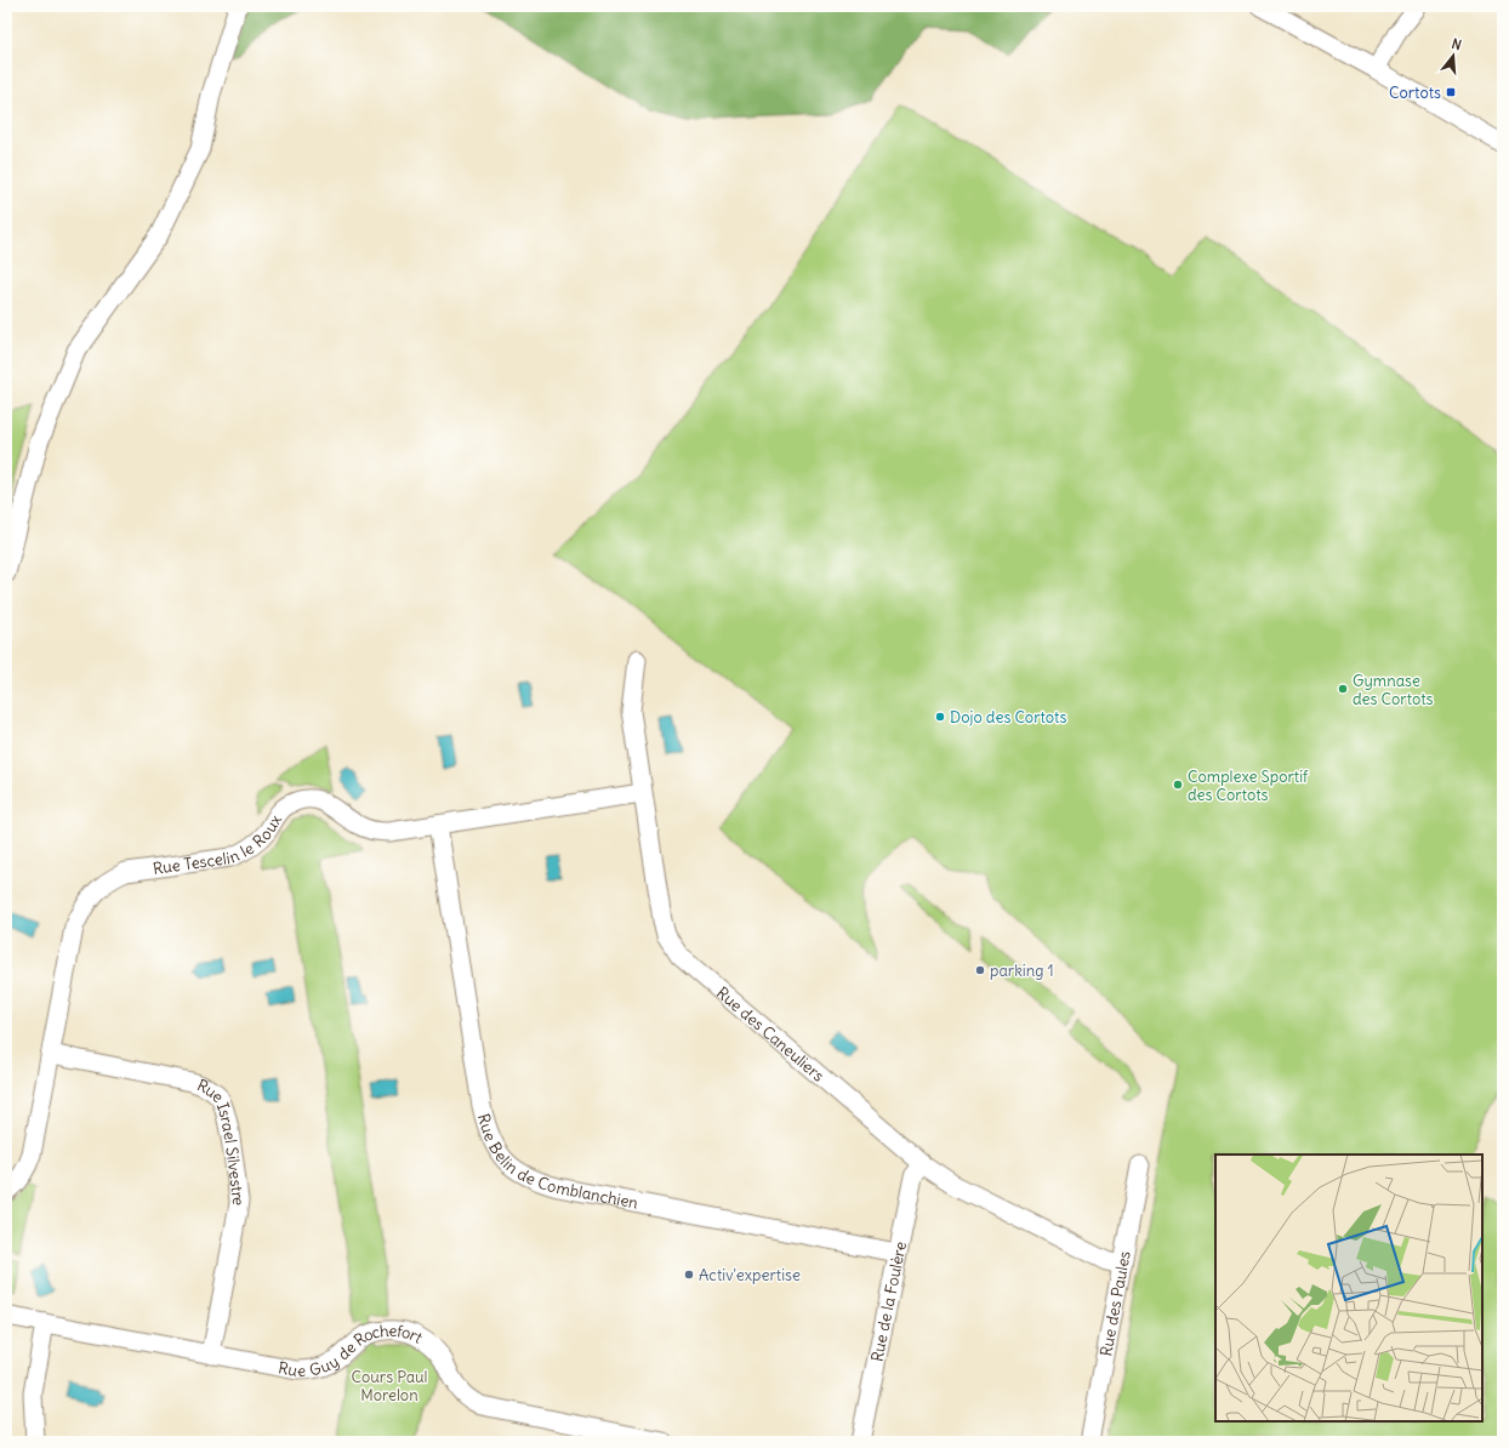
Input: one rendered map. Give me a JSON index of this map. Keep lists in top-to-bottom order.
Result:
{
  "streets": {
    "street": [
      "Rue Tescelin le Roux",
      "Rue des Caneuliers",
      "Rue Israel Silvestre",
      "Rue Belin de Comblanchien",
      "Rue de la Foulère",
      "Rue des Paules",
      "Rue Guy de Rochefort"
    ]
  },
  "crossings": [
    ["Rue Tescelin le Roux", "Rue des Caneuliers"],
    ["Rue Tescelin le Roux", "Rue Israel Silvestre"],
    ["Rue Tescelin le Roux", "Rue Belin de Comblanchien"],
    ["Rue des Caneuliers", "Rue de la Foulère"],
    ["Rue des Caneuliers", "Rue des Paules"],
    ["Rue Israel Silvestre", "Rue Guy de Rochefort"],
    ["Rue Belin de Comblanchien", "Rue de la Foulère"]
  ],
  "parks": ["Cours Paul Morelon"],
  "places": {
    "transit": ["Cortots"],
    "other": [
      "Gymnase des Cortots",
      "Dojo des Cortots",
      "Complexe Sportif des Cortots",
      "parking 1",
      "Activ'expertise"
    ]
  },
  "north": "top"
}
